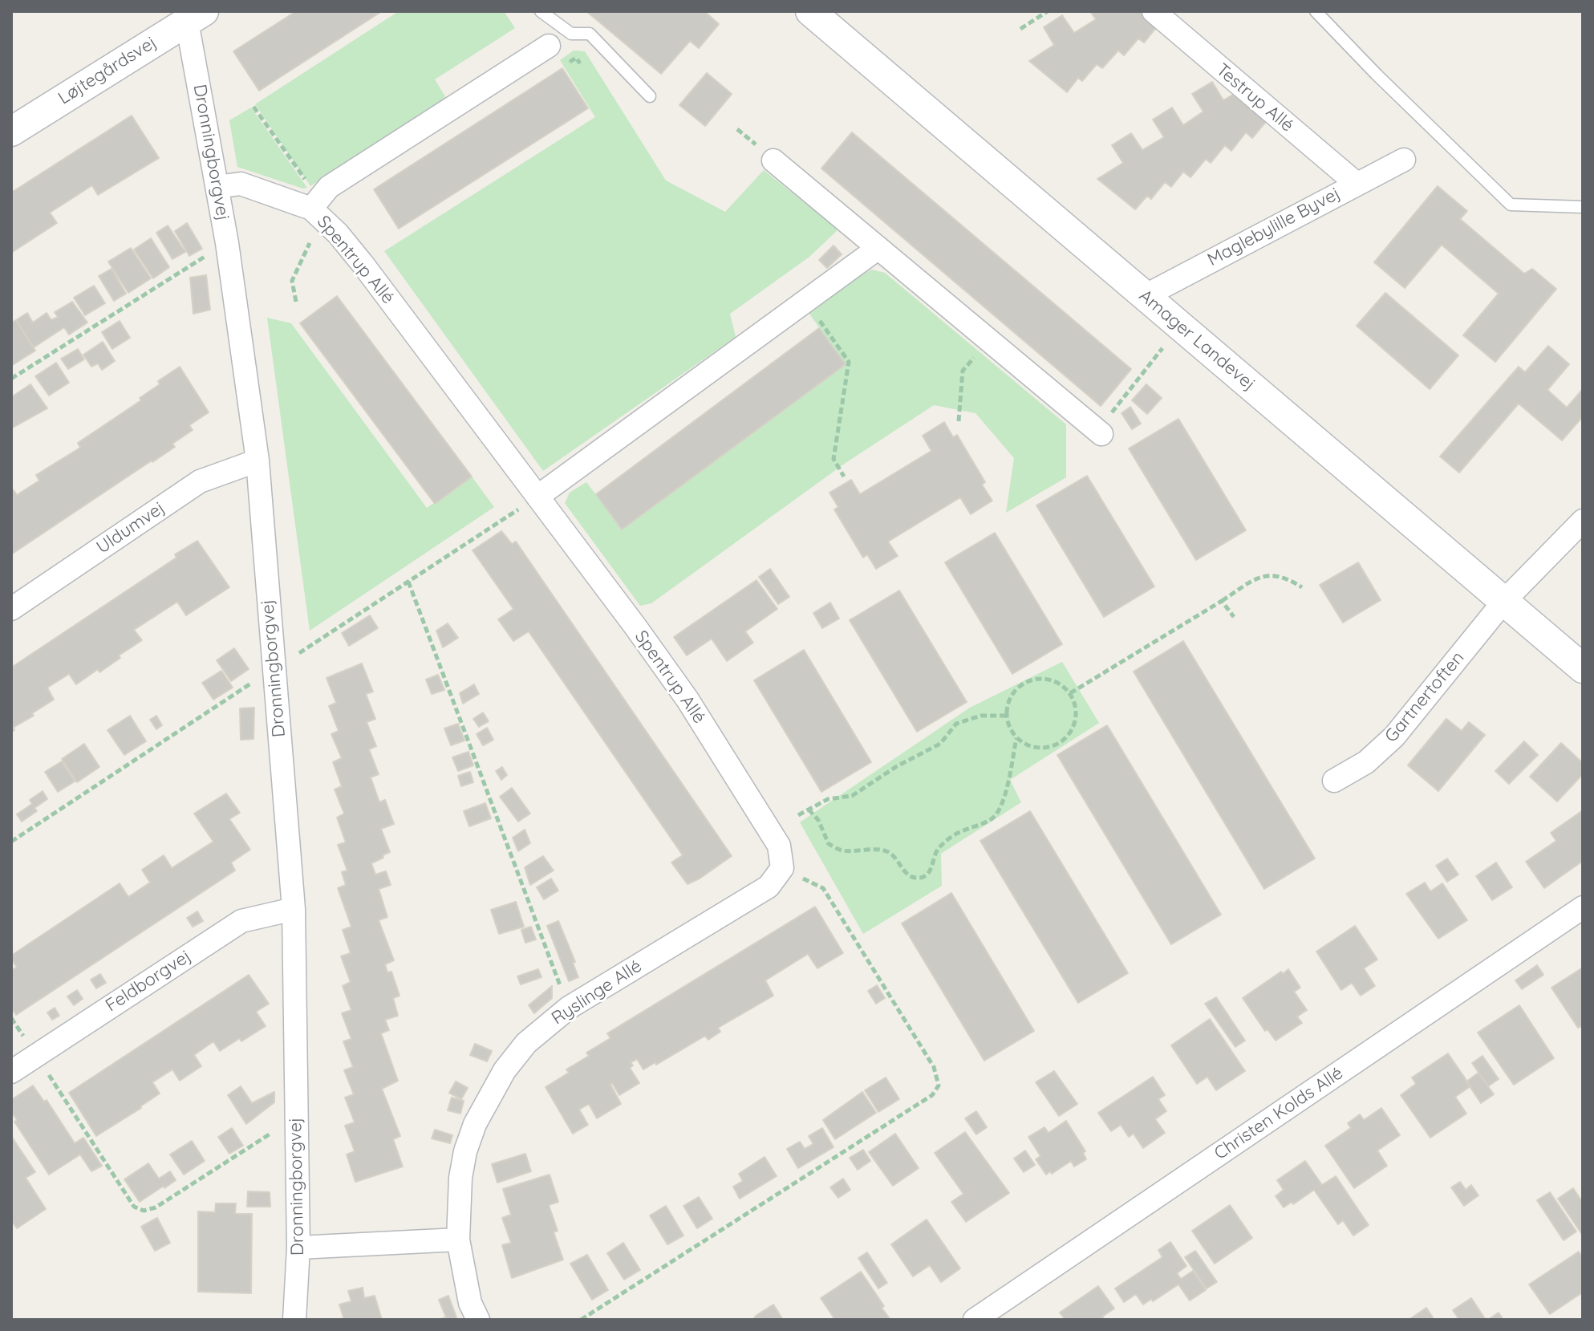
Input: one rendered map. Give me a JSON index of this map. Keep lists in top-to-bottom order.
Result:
{
  "streets": {
    "street": [
      "Løjtegårdsvej",
      "Testrup Allé",
      "Dronningborgvej",
      "Maglebylille Byvej",
      "Spentrup Allé",
      "Amager Landevej",
      "Uldumvej",
      "Gartnertoften",
      "Feldborgvej",
      "Ryslinge Allé",
      "Christen Kolds Allé"
    ]
  },
  "crossings": [
    ["Løjtegårdsvej", "Dronningborgvej"],
    ["Testrup Allé", "Maglebylille Byvej"],
    ["Dronningborgvej", "Spentrup Allé"],
    ["Dronningborgvej", "Uldumvej"],
    ["Dronningborgvej", "Feldborgvej"],
    ["Maglebylille Byvej", "Amager Landevej"],
    ["Spentrup Allé", "Ryslinge Allé"],
    ["Amager Landevej", "Gartnertoften"]
  ]
}
